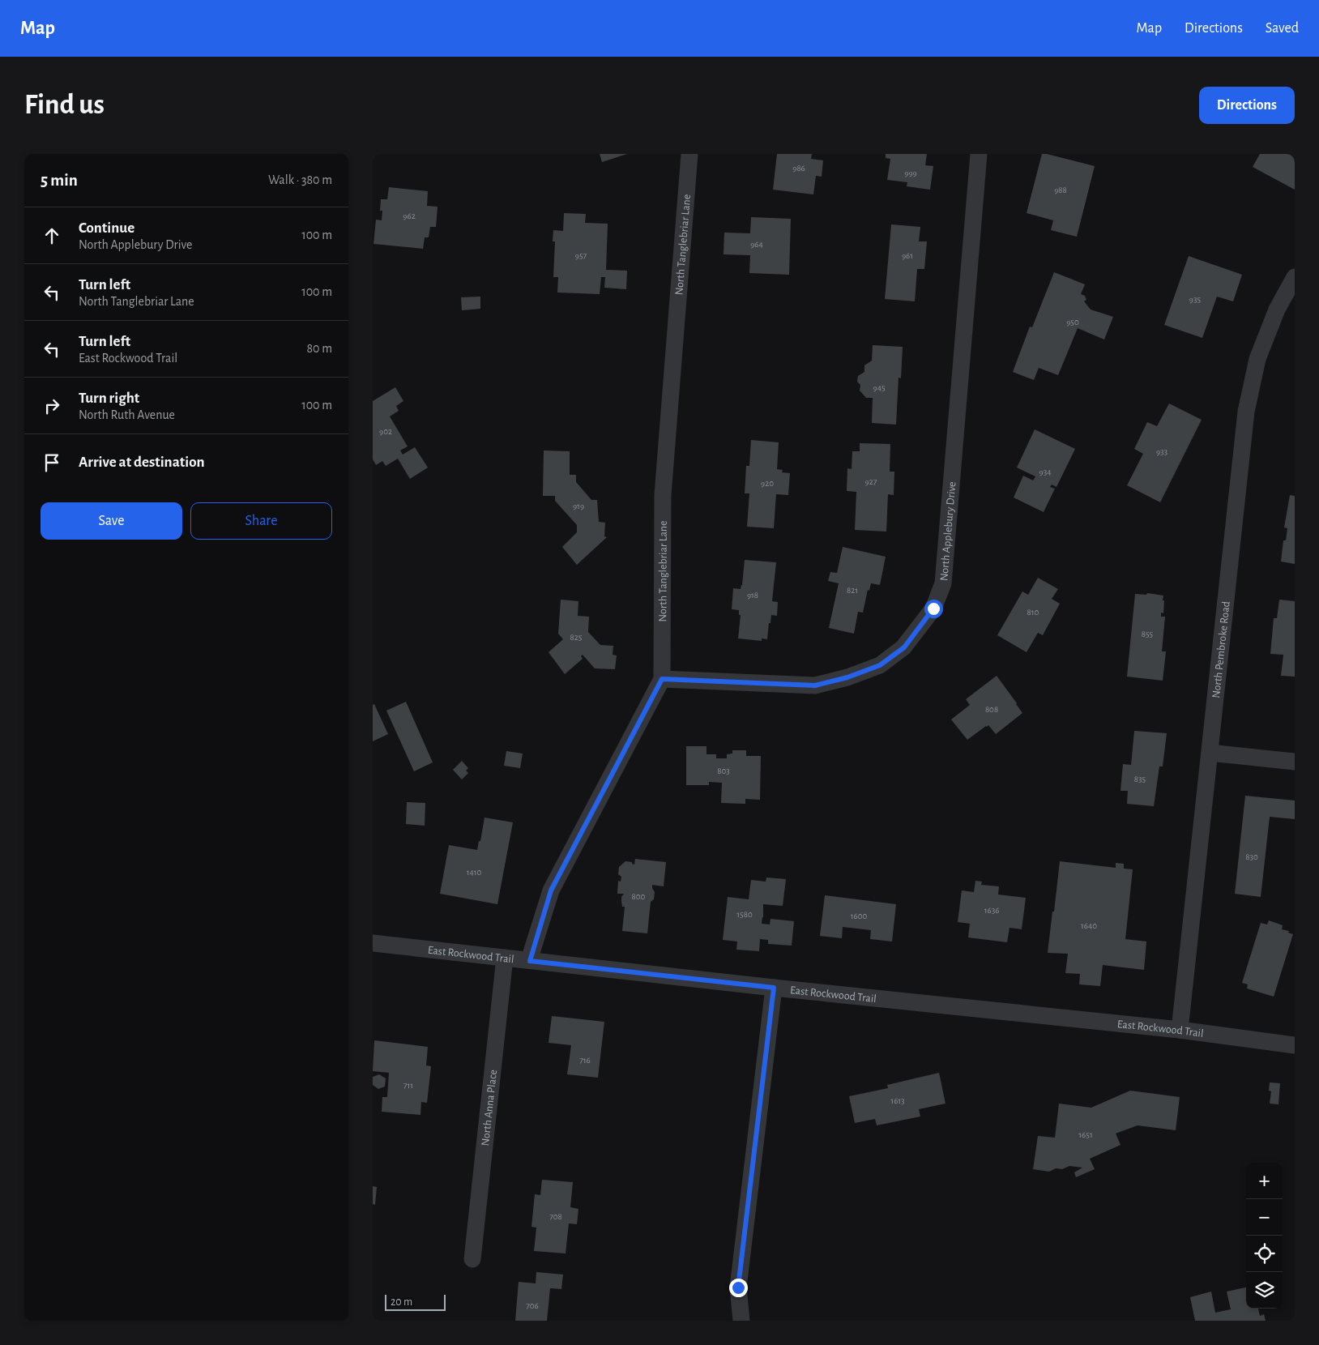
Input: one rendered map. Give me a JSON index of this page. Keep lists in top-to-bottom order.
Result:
{
  "streets": {
    "street": [
      "North Tanglebriar Lane",
      "North Applebury Drive",
      "North Pembroke Road",
      "East Rockwood Trail",
      "North Anna Place"
    ]
  },
  "crossings": [
    ["North Tanglebriar Lane", "North Applebury Drive"],
    ["North Tanglebriar Lane", "East Rockwood Trail"],
    ["North Pembroke Road", "East Rockwood Trail"],
    ["East Rockwood Trail", "North Anna Place"]
  ],
  "house_numbers": [
    "986",
    "999",
    "988",
    "962",
    "964",
    "957",
    "961",
    "935",
    "950",
    "945",
    "902",
    "933",
    "934",
    "927",
    "920",
    "919",
    "821",
    "918",
    "810",
    "855",
    "825",
    "808",
    "803",
    "835",
    "830",
    "1410",
    "800",
    "1636",
    "1580",
    "1600",
    "1640",
    "716",
    "711",
    "1613",
    "1651",
    "708",
    "706"
  ],
  "scale_bar": "20 m",
  "page": {
    "header": "Map",
    "nav": ["Map", "Directions", "Saved"],
    "buttons": [
      "Directions",
      ["Save", "Share"]
    ],
    "title": "Find us",
    "heading": ["5 min", "Walk · 380 m"],
    "list": [
      ["Continue", "North Applebury Drive", "100 m"],
      ["Turn left", "North Tanglebriar Lane", "100 m"],
      ["Turn left", "East Rockwood Trail", "80 m"],
      ["Turn right", "North Ruth Avenue", "100 m"],
      "Arrive at destination"
    ],
    "map_buttons": ["+", "−"],
    "scale": "20 m"
  }
}
